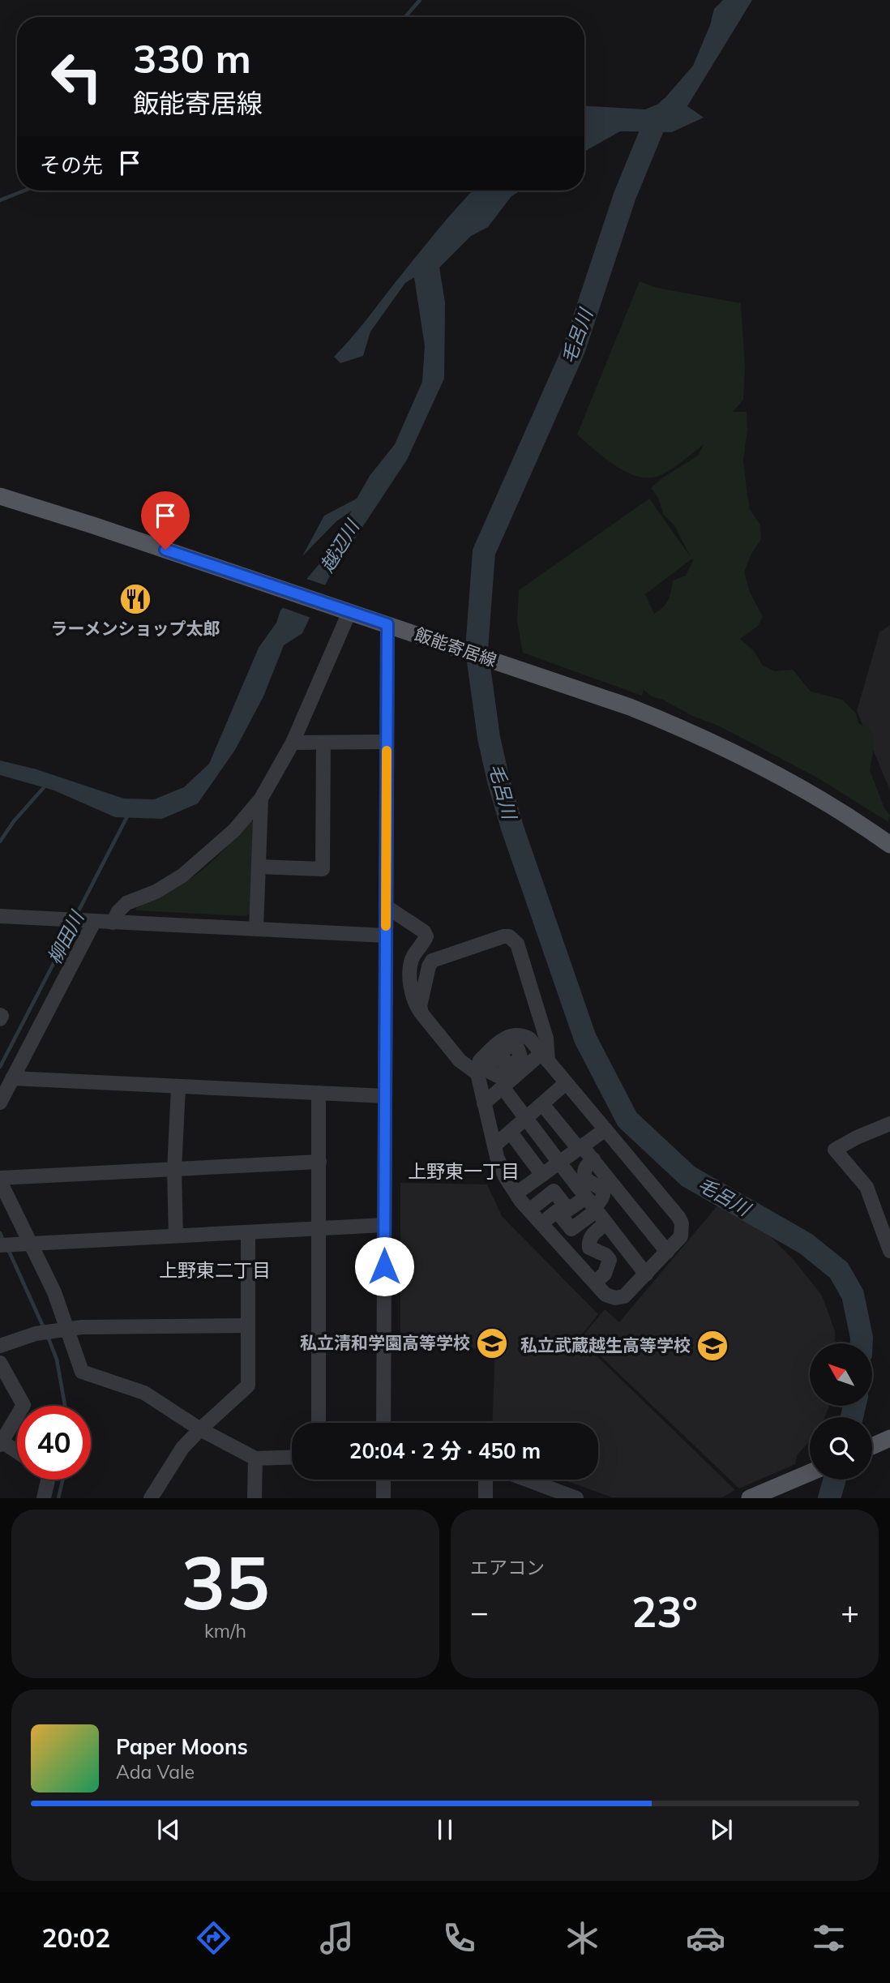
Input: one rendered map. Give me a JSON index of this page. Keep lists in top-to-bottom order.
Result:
{
  "streets": {
    "main road": ["飯能寄居線"]
  },
  "districts": ["上野東一丁目", "上野東二丁目"],
  "water": ["毛呂川", "越辺川", "柳田川"],
  "places": {
    "restaurant": ["ラーメンショップ太郎"],
    "school or university": ["私立清和学園高等学校", "私立武蔵越生高等学校"]
  },
  "north": "top left",
  "page": {
    "turn": ["330 m", "飯能寄居線"],
    "then": "その先",
    "limit": "40",
    "trip": "20:04 · 2 分 · 450 m",
    "tile": [
      ["35", "km/h"],
      "エアコン"
    ],
    "heat": ["−", "23°", "+"],
    "song": ["Paper Moons", "Ada Vale"],
    "tabs": "20:02"
  }
}
